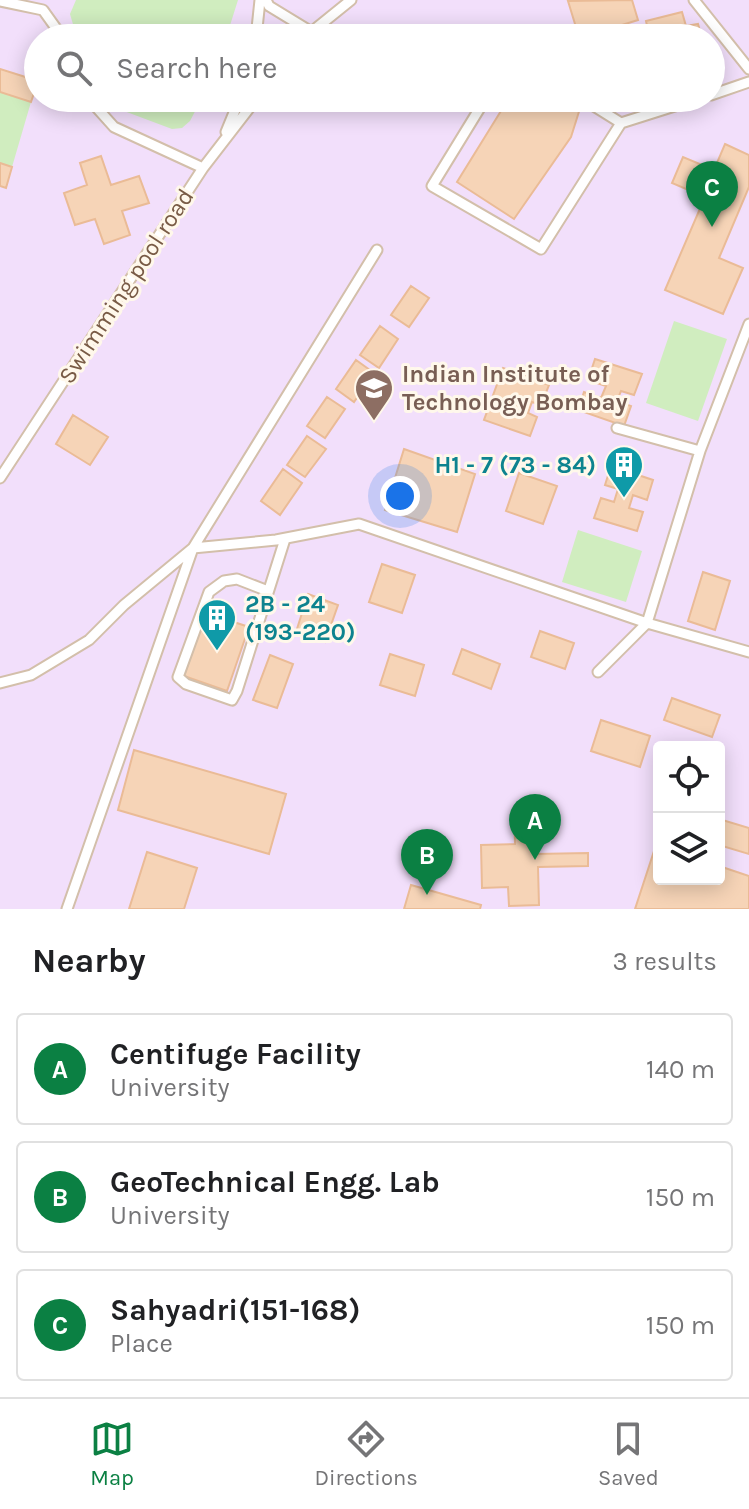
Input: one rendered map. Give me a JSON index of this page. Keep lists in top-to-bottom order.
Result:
{
  "streets": {
    "lane": ["Swimming pool road"]
  },
  "places": {
    "school or university": ["Indian Institute of Technology Bombay"],
    "building": ["H1 - 7 (73 - 84)", "2B - 24 (193-220)"]
  },
  "page": {
    "search": "Search here",
    "pins": ["C", "A", "B"],
    "heading": ["Nearby", "3 results"],
    "list": [
      {
        "mark": "A",
        "name": "Centifuge Facility",
        "note": "University",
        "value": "140 m"
      },
      {
        "mark": "B",
        "name": "GeoTechnical Engg. Lab",
        "note": "University",
        "value": "150 m"
      },
      {
        "mark": "C",
        "name": "Sahyadri(151-168)",
        "note": "Place",
        "value": "150 m"
      }
    ],
    "nav": ["Map", "Directions", "Saved"]
  }
}
